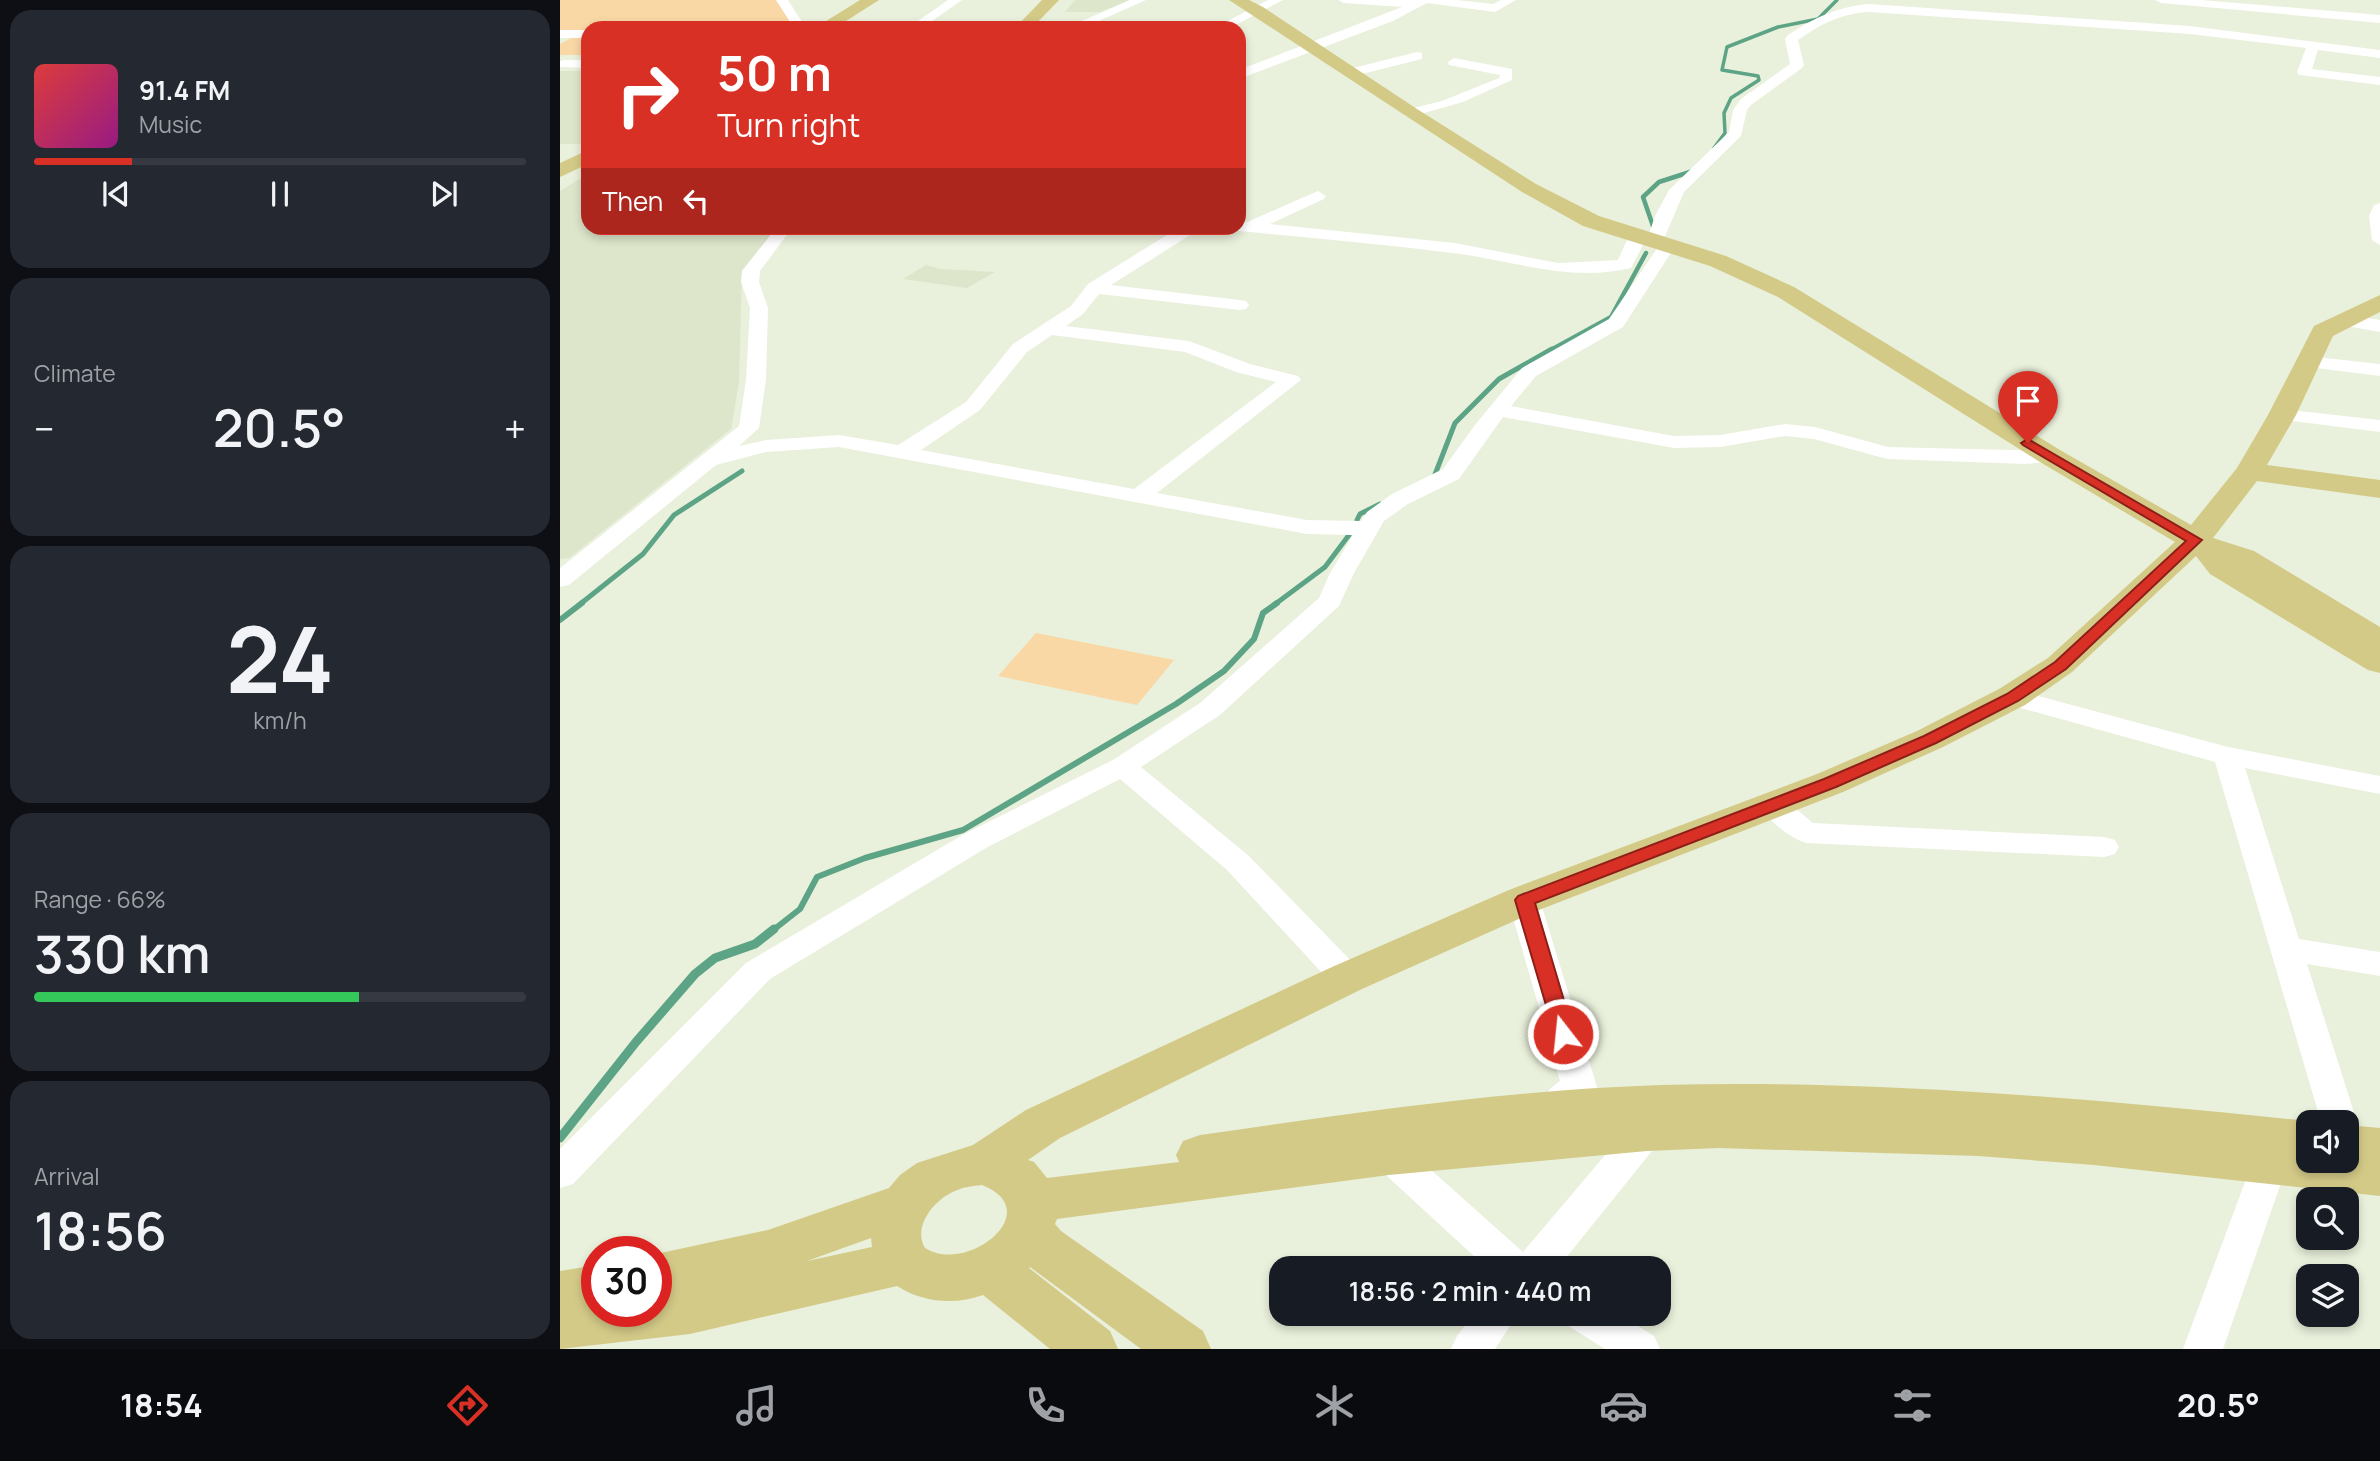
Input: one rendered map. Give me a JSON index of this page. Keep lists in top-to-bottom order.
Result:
{
  "page": {
    "turn": ["50 m", "Turn right"],
    "song": ["91.4 FM", "Music"],
    "then": "Then",
    "tile": [
      "Climate",
      ["24", "km/h"],
      ["Range · 66%", "330 km"],
      ["Arrival", "18:56"]
    ],
    "heat": ["−", "20.5°", "+"],
    "limit": "30",
    "trip": "18:56 · 2 min · 440 m",
    "tabs": ["18:54", "20.5°"]
  }
}
